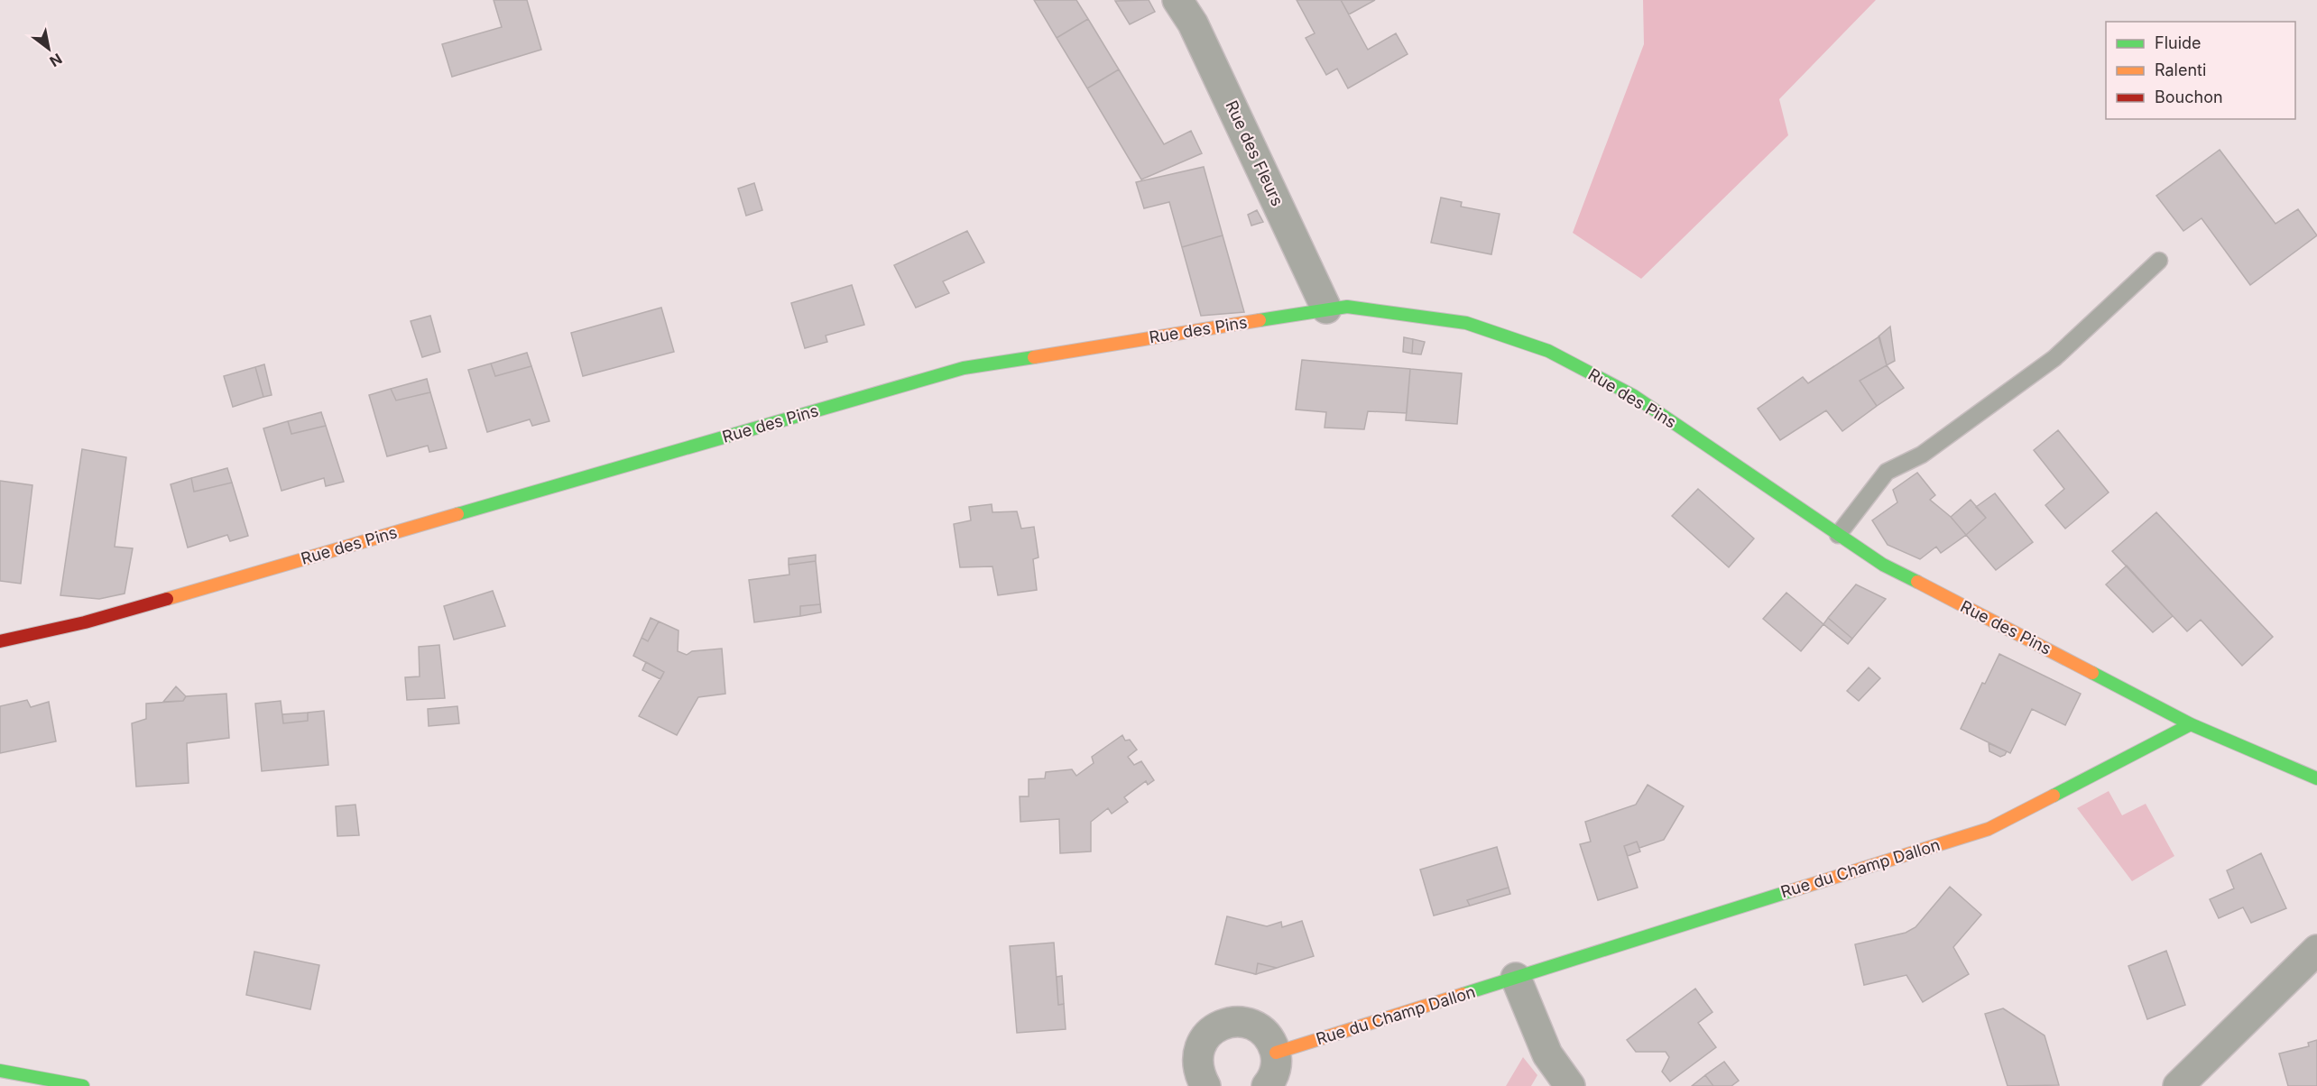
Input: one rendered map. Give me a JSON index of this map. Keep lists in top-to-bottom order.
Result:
{
  "streets": {
    "street": ["Rue des Fleurs", "Rue des Pins", "Rue du Champ Dallon"]
  },
  "crossings": [
    ["Rue des Fleurs", "Rue des Pins"],
    ["Rue des Pins", "Rue du Champ Dallon"]
  ],
  "legend": ["Fluide", "Ralenti", "Bouchon"],
  "north": "bottom right"
}
